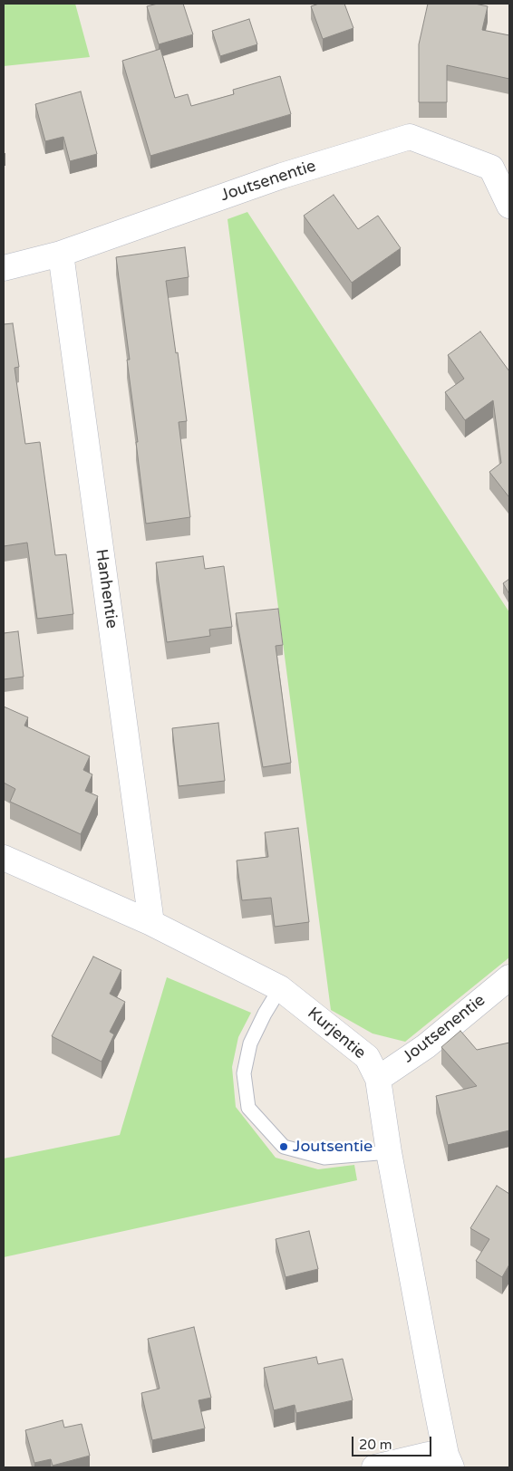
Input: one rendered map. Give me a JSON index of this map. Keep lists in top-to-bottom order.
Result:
{
  "streets": {
    "street": ["Joutsenentie", "Hanhentie", "Kurjentie"]
  },
  "crossings": [
    ["Joutsenentie", "Hanhentie"],
    ["Joutsenentie", "Kurjentie"],
    ["Hanhentie", "Kurjentie"]
  ],
  "places": ["Joutsentie"],
  "scale_bar": "20 m"
}
